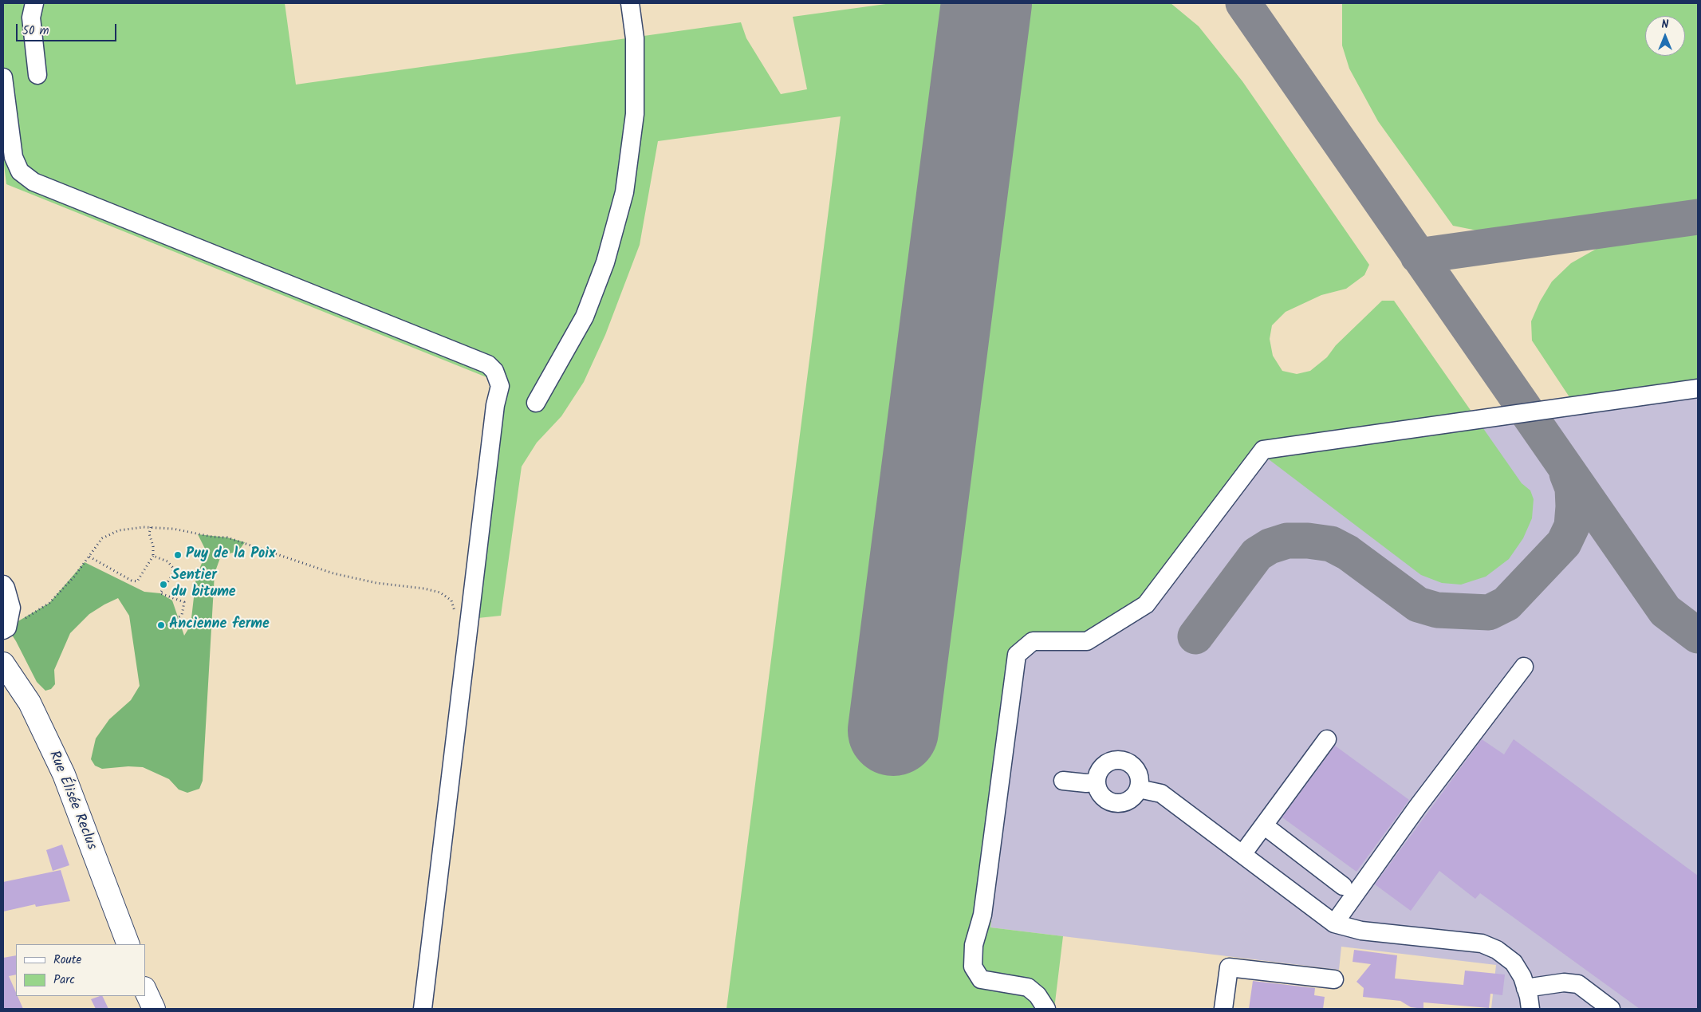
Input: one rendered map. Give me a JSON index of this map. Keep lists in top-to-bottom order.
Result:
{
  "streets": {
    "main road": ["Rue Élisée Reclus"]
  },
  "places": ["Puy de la Poix", "Sentier du bitume", "Ancienne ferme"],
  "legend": ["Route", "Parc"],
  "scale_bar": "50 m",
  "north": "top"
}
